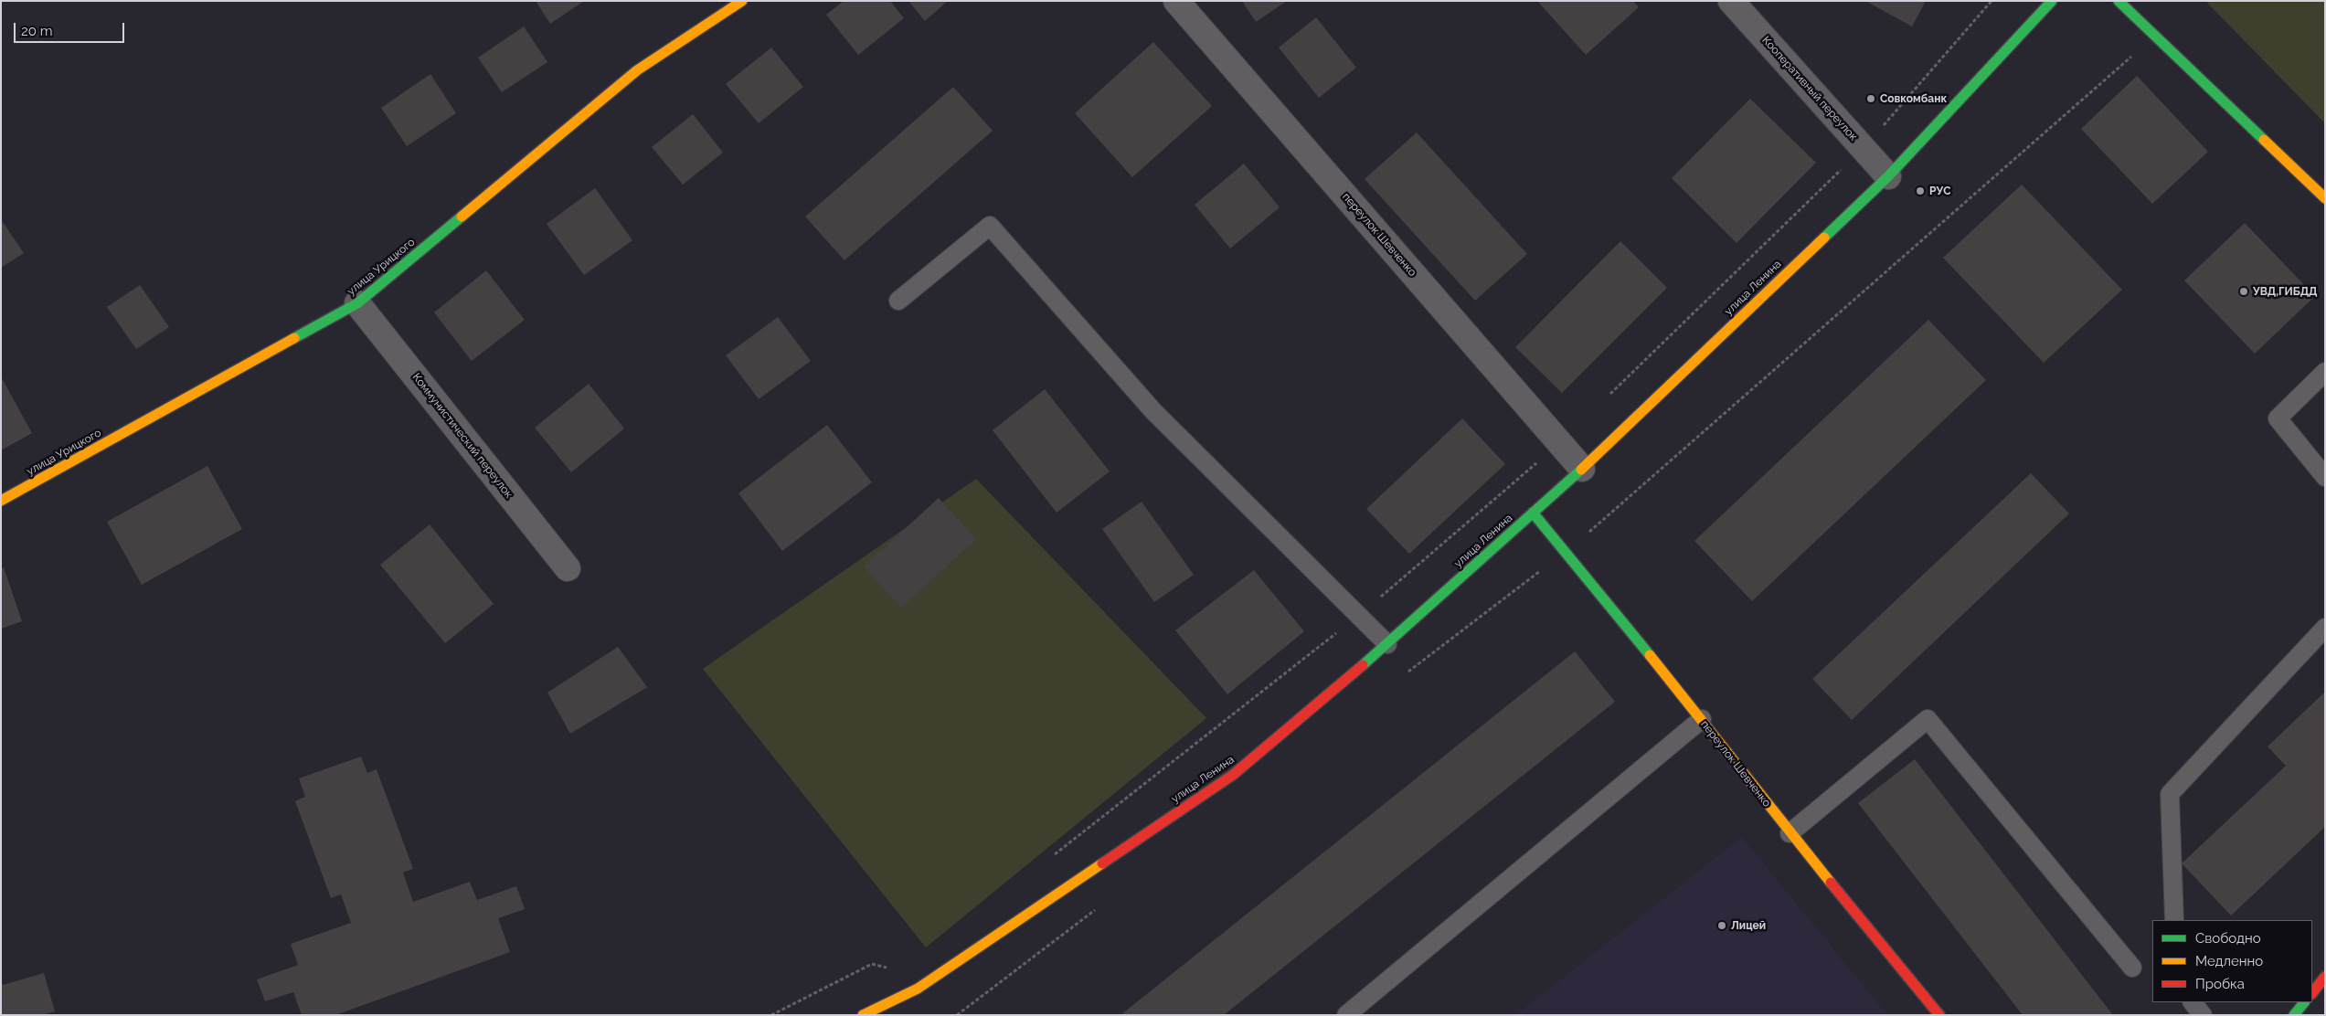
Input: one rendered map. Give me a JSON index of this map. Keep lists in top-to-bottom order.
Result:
{
  "streets": {
    "street": [
      "Кооперативный переулок",
      "переулок Шевченко",
      "улица Урицкого",
      "улица Ленина",
      "Коммунистический переулок"
    ]
  },
  "crossings": [
    ["Кооперативный переулок", "улица Ленина"],
    ["переулок Шевченко", "улица Ленина"],
    ["улица Урицкого", "Коммунистический переулок"]
  ],
  "places": [
    "Совкомбанк",
    "РУС",
    "УВД,ГИБДД",
    "Лицей"
  ],
  "legend": ["Свободно", "Медленно", "Пробка"],
  "scale_bar": "20 m"
}
